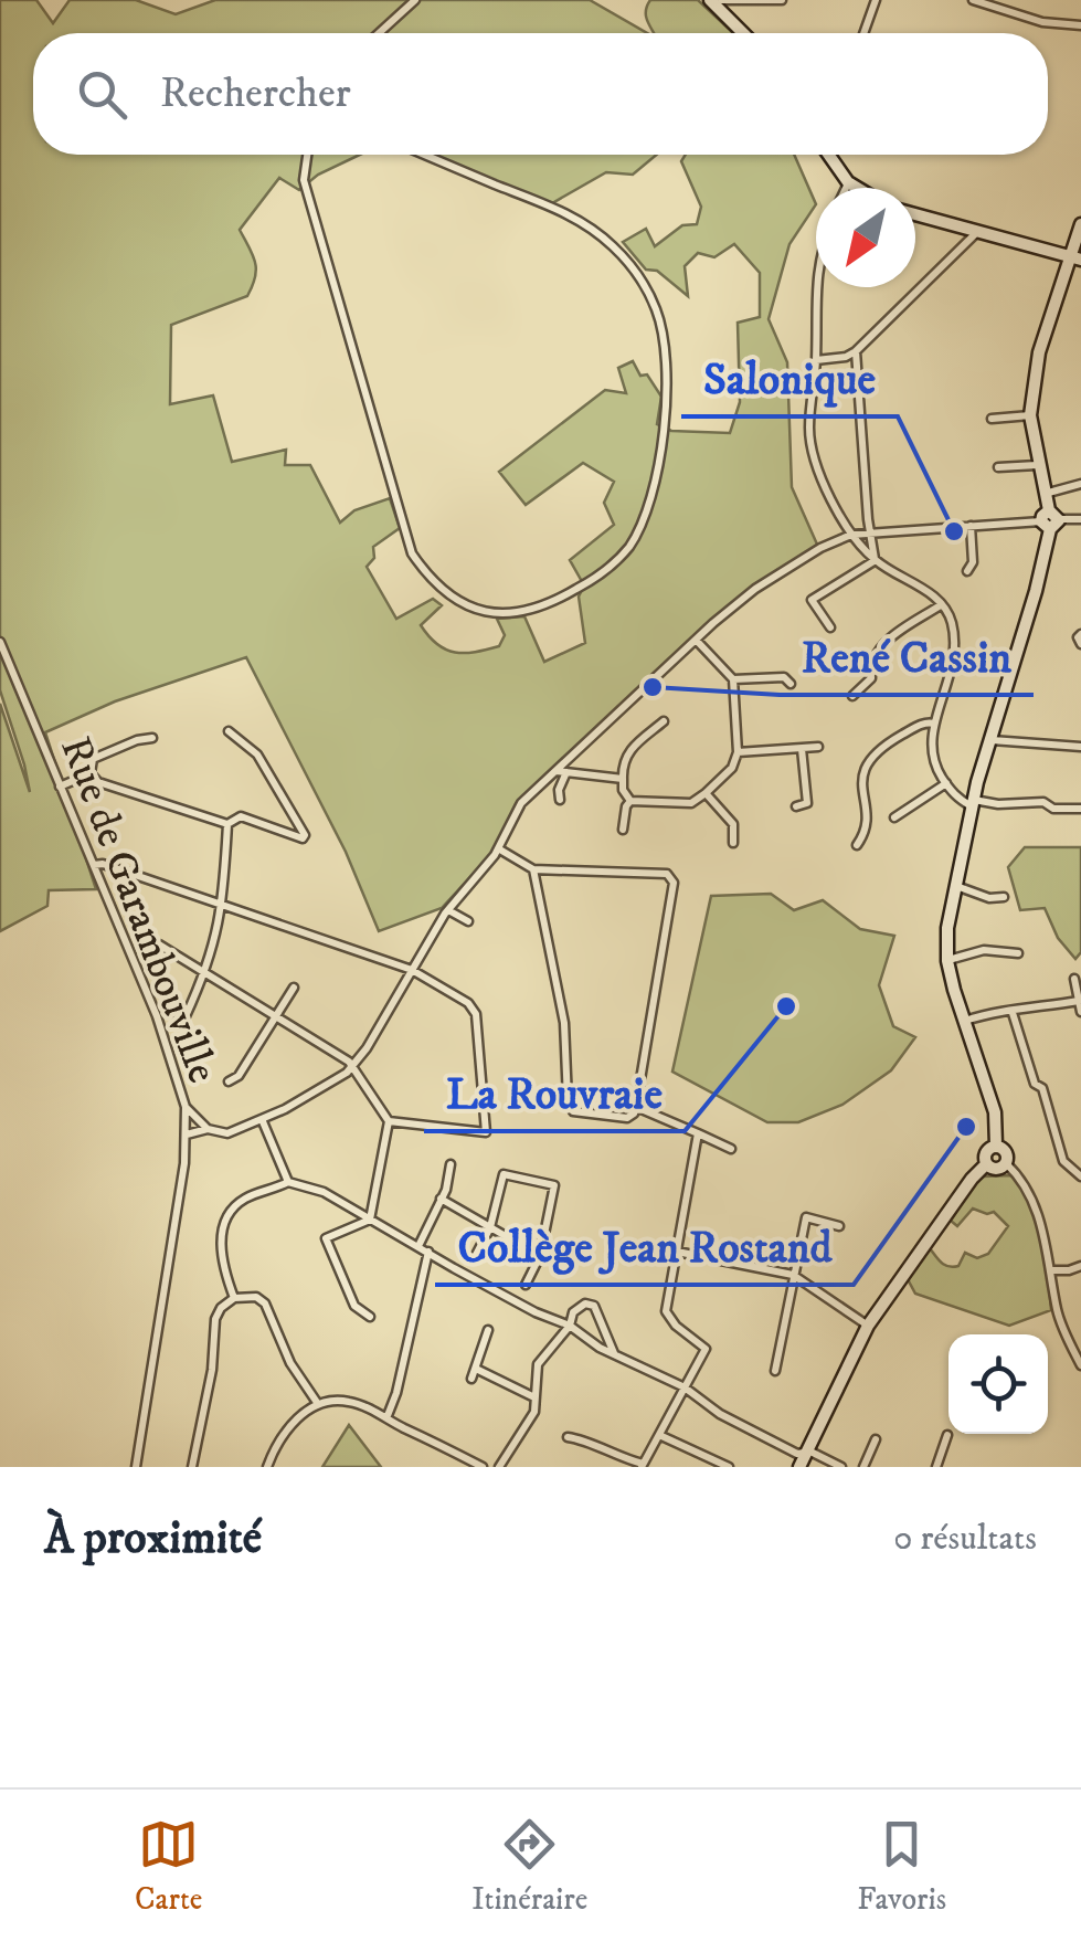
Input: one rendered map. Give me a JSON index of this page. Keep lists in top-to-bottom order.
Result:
{
  "streets": {
    "street": ["Rue de Garambouville"]
  },
  "places": [
    "Salonique",
    "René Cassin",
    "La Rouvraie",
    "Collège Jean Rostand"
  ],
  "north": "bottom left",
  "page": {
    "search": "Rechercher",
    "heading": ["À proximité", "0 résultats"],
    "nav": ["Carte", "Itinéraire", "Favoris"]
  }
}
